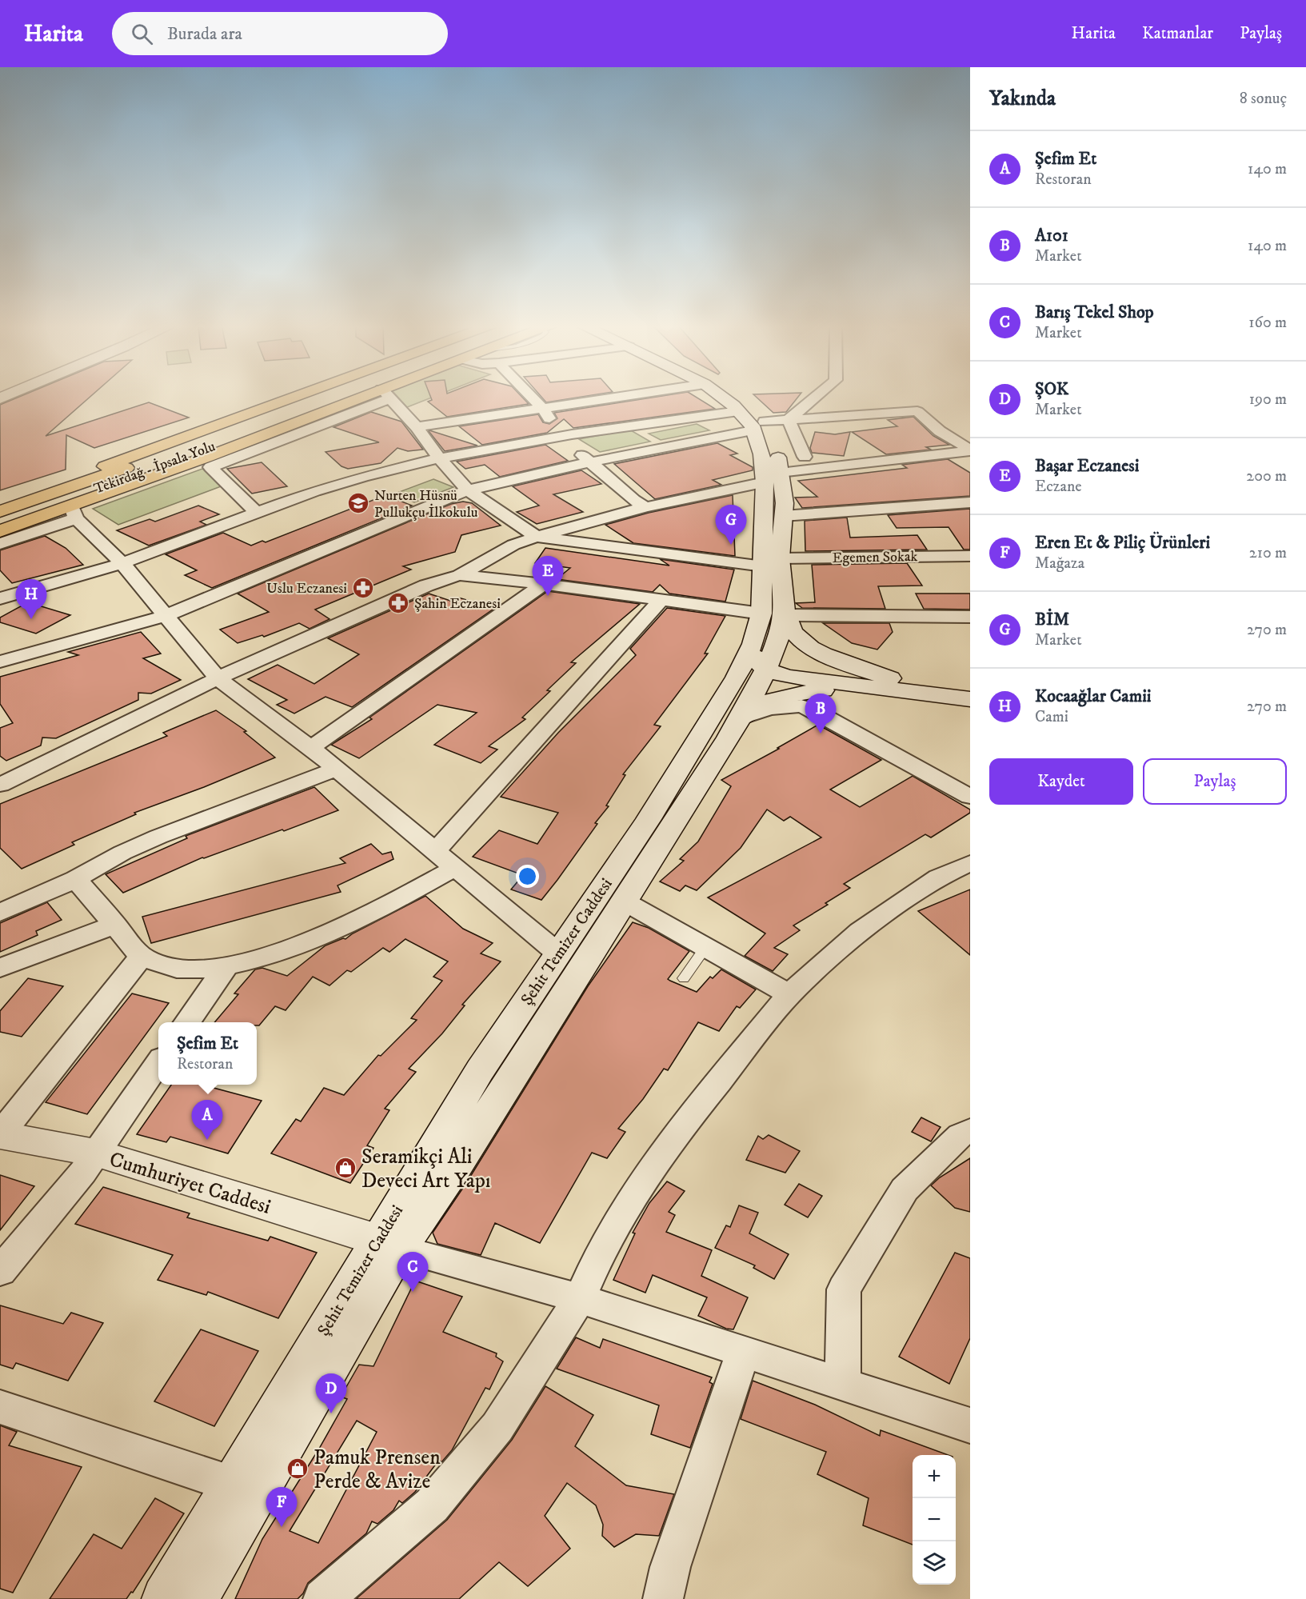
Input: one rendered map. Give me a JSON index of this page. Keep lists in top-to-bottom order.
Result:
{
  "streets": {
    "highway": ["Tekirdağ - İpsala Yolu"],
    "main road": ["Şehit Temizer Caddesi", "Cumhuriyet Caddesi"],
    "street": ["Egemen Sokak"]
  },
  "crossings": [
    ["Egemen Sokak", "Şehit Temizer Caddesi"],
    ["Şehit Temizer Caddesi", "Cumhuriyet Caddesi"]
  ],
  "places": {
    "school or university": ["Nurten Hüsnü Pullukçu İlkokulu"],
    "pharmacy": ["Uslu Eczanesi", "Şahin Eczanesi"],
    "shop": ["Seramikçi Ali Deveci Art Yapı", "Pamuk Prensen Perde & Avize"]
  },
  "page": {
    "header": "Harita",
    "search": "Burada ara",
    "nav": ["Harita", "Katmanlar", "Paylaş"],
    "heading": ["Yakında", "8 sonuç"],
    "list": [
      {
        "mark": "A",
        "name": "Şefim Et",
        "note": "Restoran",
        "value": "140 m"
      },
      {
        "mark": "B",
        "name": "A101",
        "note": "Market",
        "value": "140 m"
      },
      {
        "mark": "C",
        "name": "Barış Tekel Shop",
        "note": "Market",
        "value": "160 m"
      },
      {
        "mark": "D",
        "name": "ŞOK",
        "note": "Market",
        "value": "190 m"
      },
      {
        "mark": "E",
        "name": "Başar Eczanesi",
        "note": "Eczane",
        "value": "200 m"
      },
      {
        "mark": "F",
        "name": "Eren Et & Piliç Ürünleri",
        "note": "Mağaza",
        "value": "210 m"
      },
      {
        "mark": "G",
        "name": "BİM",
        "note": "Market",
        "value": "270 m"
      },
      {
        "mark": "H",
        "name": "Kocaağlar Camii",
        "note": "Cami",
        "value": "270 m"
      }
    ],
    "pins": [
      "G",
      "E",
      "H",
      "B",
      "A",
      "C",
      "D",
      "F"
    ],
    "buttons": ["Kaydet", "Paylaş"],
    "popup": ["Şefim Et", "Restoran"],
    "map_buttons": ["+", "−"]
  }
}
